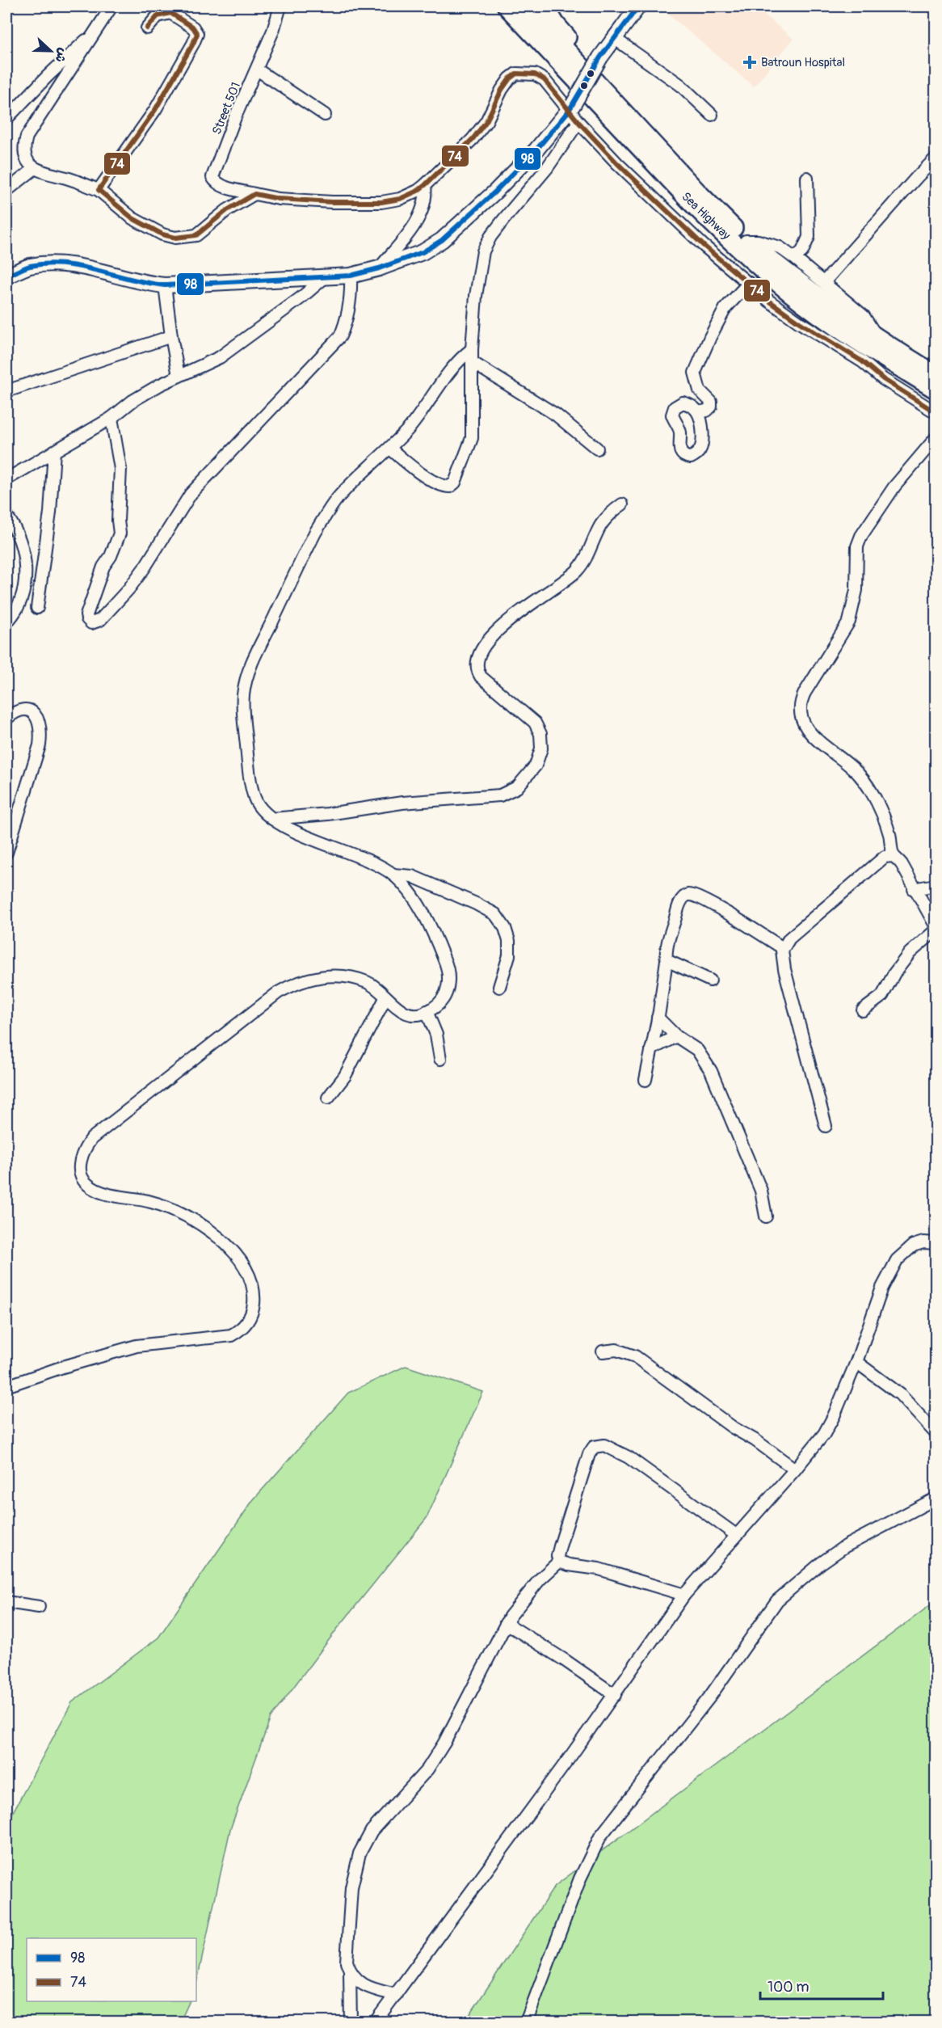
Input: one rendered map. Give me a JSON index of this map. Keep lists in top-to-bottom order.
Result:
{
  "streets": {
    "highway": ["Sea Highway"],
    "street": ["Street 501"]
  },
  "places": {
    "health": ["Batroun Hospital"]
  },
  "lines": ["transit line 98", "transit line 74"],
  "legend": ["98", "74"],
  "scale_bar": "100 m",
  "north": "right"
}
